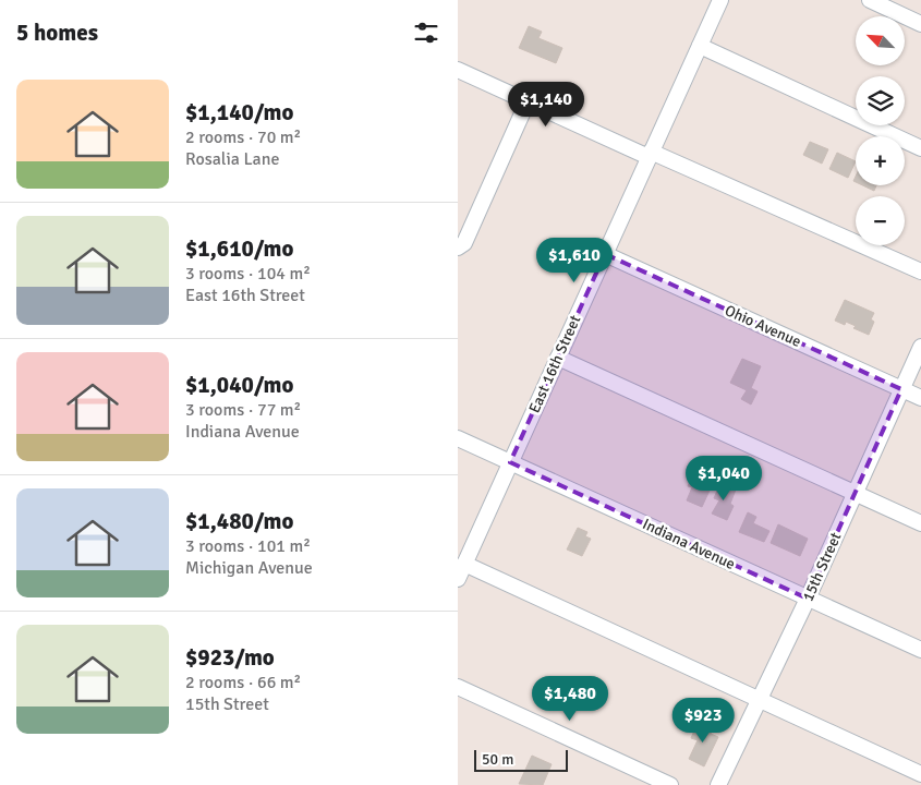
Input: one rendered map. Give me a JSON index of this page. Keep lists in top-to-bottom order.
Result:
{
  "streets": {
    "street": [
      "Ohio Avenue",
      "East 16th Street",
      "Indiana Avenue",
      "15th Street"
    ]
  },
  "crossings": [
    ["Ohio Avenue", "East 16th Street"],
    ["Ohio Avenue", "15th Street"],
    ["East 16th Street", "Indiana Avenue"],
    ["Indiana Avenue", "15th Street"]
  ],
  "scale_bar": "50 m",
  "north": "top left",
  "page": {
    "heading": "5 homes",
    "map_buttons": ["+", "−"],
    "list": [
      {
        "name": "$1,140/mo",
        "note": "2 rooms · 70 m² · Rosalia Lane"
      },
      {
        "name": "$1,610/mo",
        "note": "3 rooms · 104 m² · East 16th Street"
      },
      {
        "name": "$1,040/mo",
        "note": "3 rooms · 77 m² · Indiana Avenue"
      },
      {
        "name": "$1,480/mo",
        "note": "3 rooms · 101 m² · Michigan Avenue"
      },
      {
        "name": "$923/mo",
        "note": "2 rooms · 66 m² · 15th Street"
      }
    ],
    "price": [
      "$1,140",
      "$1,610",
      "$1,040",
      "$1,480",
      "$923"
    ],
    "scale": "50 m"
  }
}
